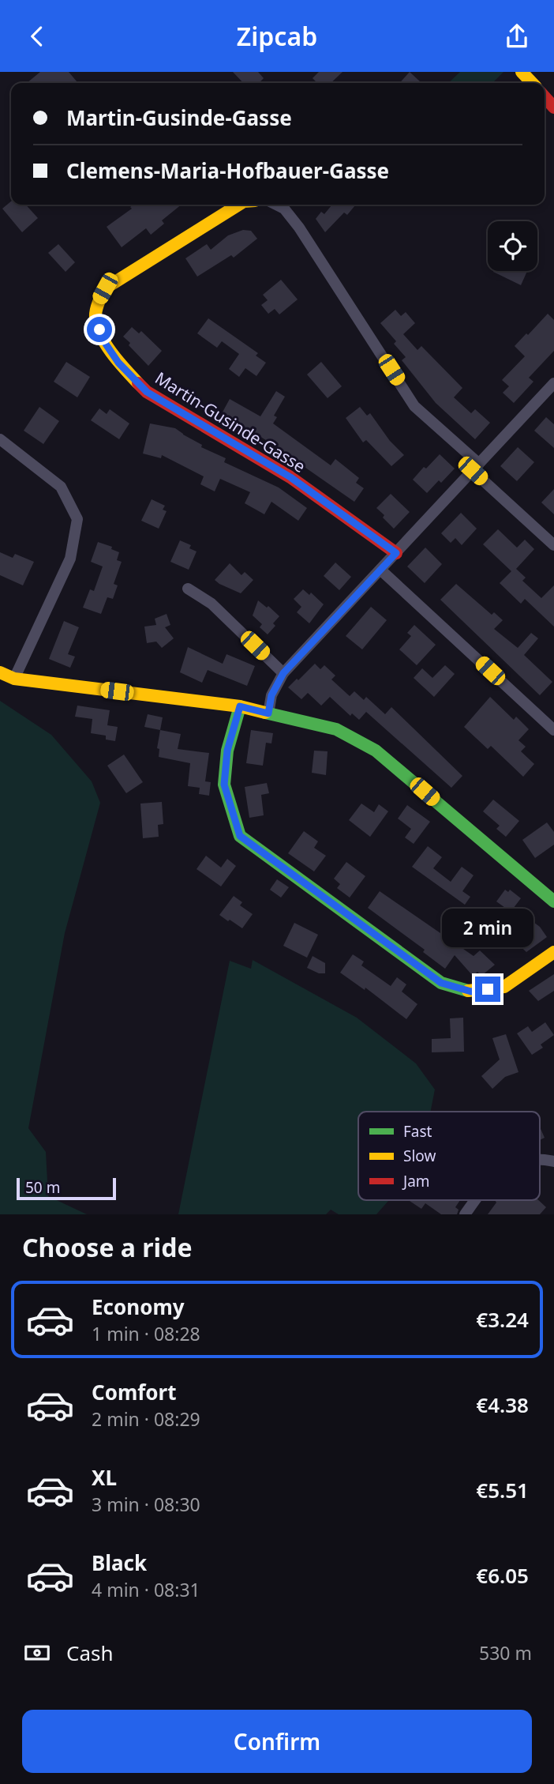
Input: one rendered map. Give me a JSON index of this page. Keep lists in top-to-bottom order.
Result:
{
  "streets": {
    "street": ["Martin-Gusinde-Gasse"]
  },
  "legend": ["Fast", "Slow", "Jam"],
  "scale_bar": "50 m",
  "page": {
    "header": "Zipcab",
    "banner": ["Martin-Gusinde-Gasse", "Clemens-Maria-Hofbauer-Gasse"],
    "bubble": "2 min",
    "scale": "50 m",
    "heading": "Choose a ride",
    "list": [
      {
        "name": "Economy",
        "note": "1 min · 08:28",
        "value": "€3.24"
      },
      {
        "name": "Comfort",
        "note": "2 min · 08:29",
        "value": "€4.38"
      },
      {
        "name": "XL",
        "note": "3 min · 08:30",
        "value": "€5.51"
      },
      {
        "name": "Black",
        "note": "4 min · 08:31",
        "value": "€6.05"
      }
    ],
    "pay": ["Cash", "530 m"],
    "buttons": "Confirm"
  }
}
